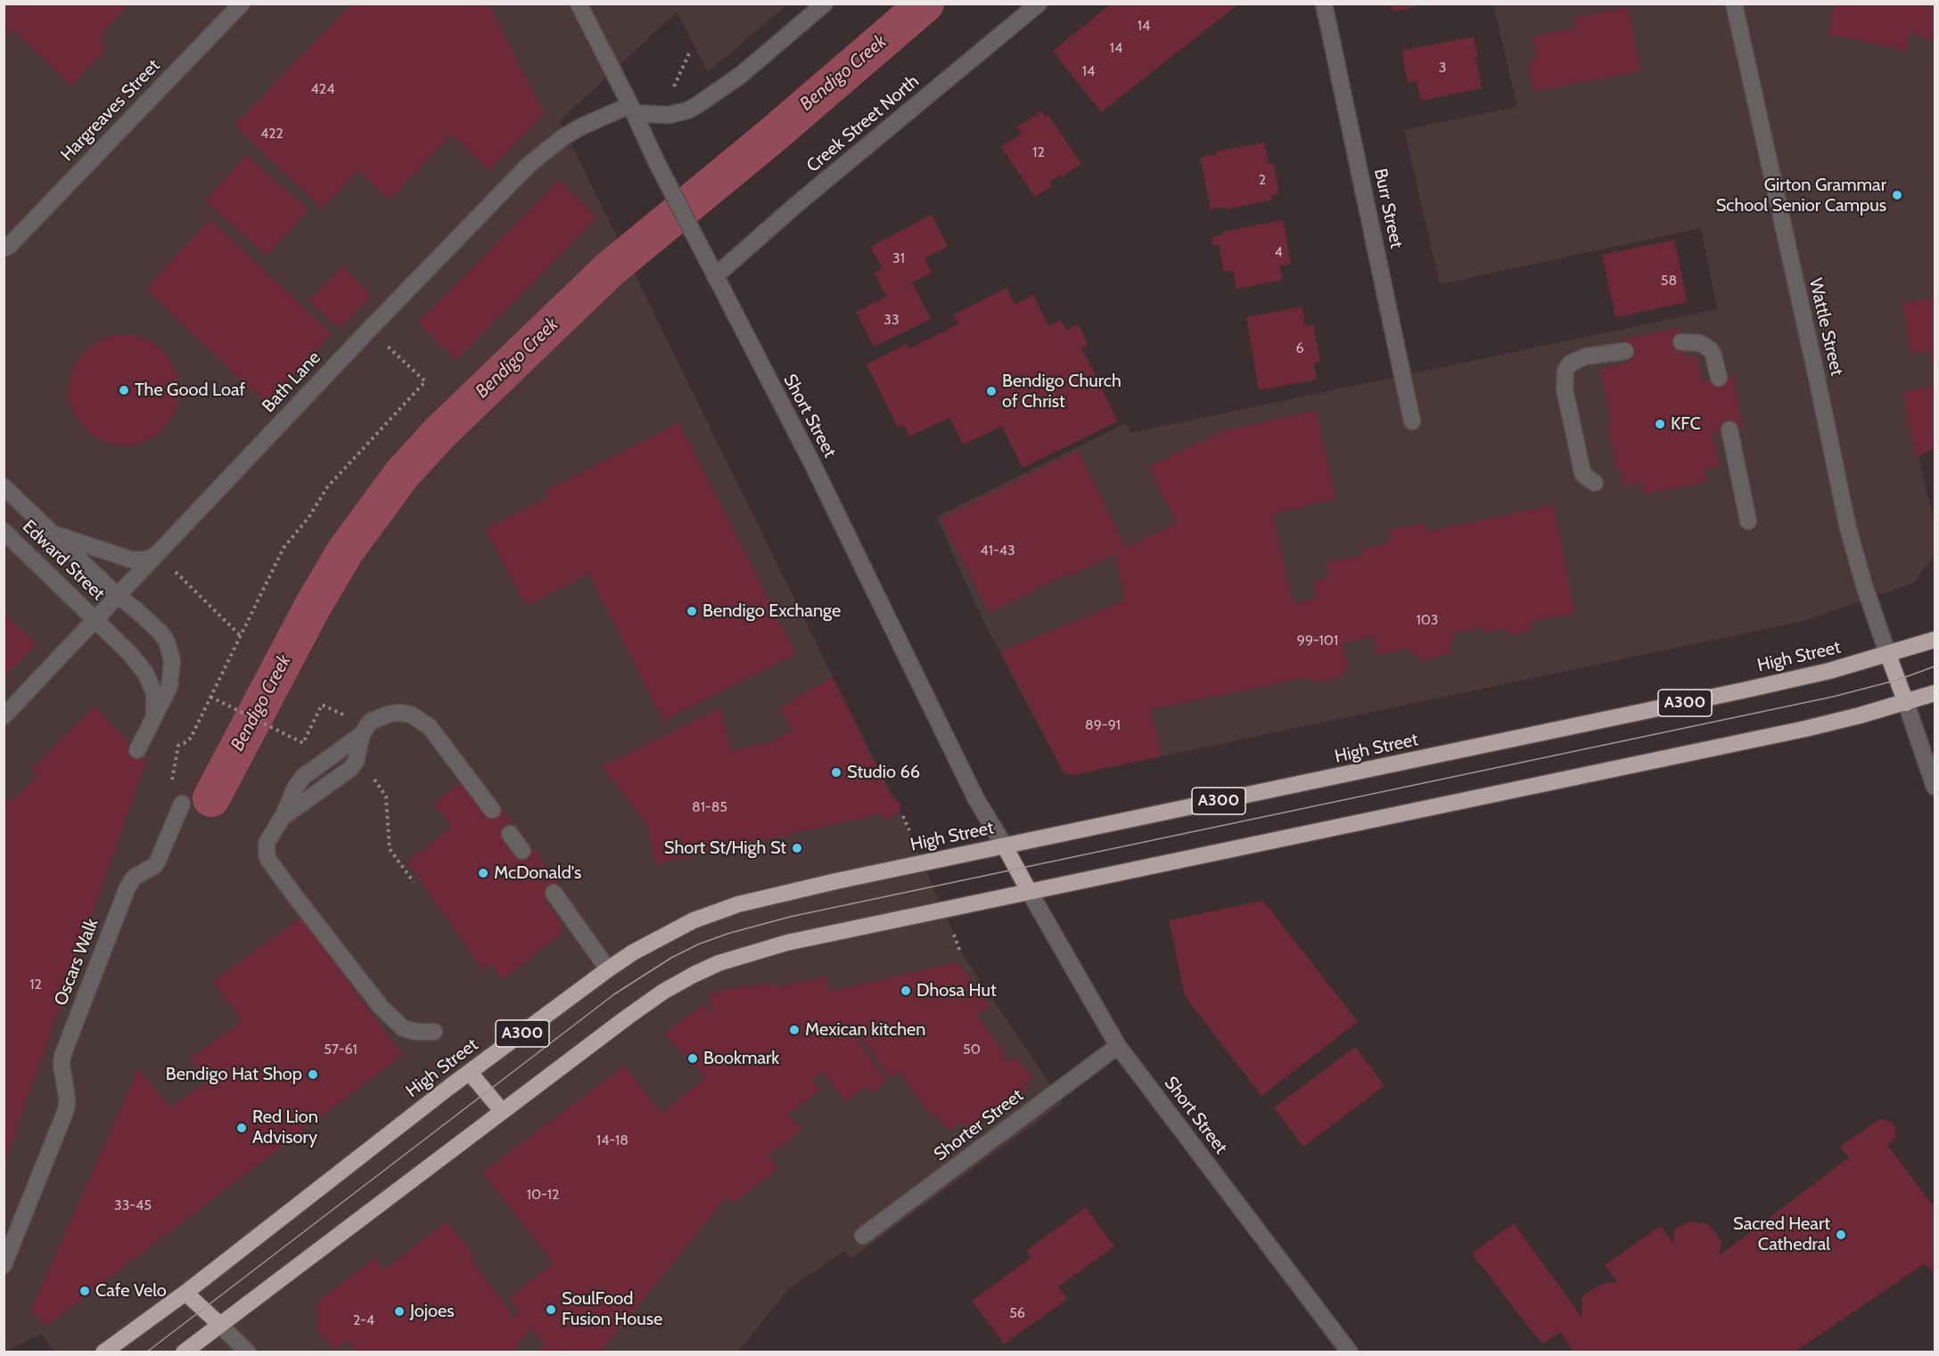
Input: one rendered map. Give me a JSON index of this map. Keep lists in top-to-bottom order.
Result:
{
  "streets": {
    "highway": ["High Street", "A300"],
    "street": [
      "Hargreaves Street",
      "Creek Street North",
      "Burr Street",
      "Wattle Street",
      "Bath Lane",
      "Short Street",
      "Edward Street",
      "Oscars Walk",
      "Shorter Street"
    ]
  },
  "crossings": [
    ["Creek Street North", "Short Street"],
    ["Wattle Street", "High Street"],
    ["Bath Lane", "Short Street"],
    ["Bath Lane", "Edward Street"],
    ["Short Street", "High Street"],
    ["Short Street", "A300"],
    ["Short Street", "Shorter Street"]
  ],
  "water": ["Bendigo Creek"],
  "places": [
    "Girton Grammar School Senior Campus",
    "The Good Loaf",
    "Bendigo Church of Christ",
    "KFC",
    "Bendigo Exchange",
    "Studio 66",
    "Short St/High St",
    "McDonald's",
    "Dhosa Hut",
    "Mexican kitchen",
    "Bookmark",
    "Bendigo Hat Shop",
    "Red Lion Advisory",
    "Sacred Heart Cathedral",
    "Cafe Velo",
    "SoulFood Fusion House",
    "Jojoes"
  ],
  "house_numbers": [
    "14",
    "14",
    "3",
    "14",
    "424",
    "422",
    "12",
    "2",
    "4",
    "31",
    "58",
    "33",
    "6",
    "41-43",
    "103",
    "99-101",
    "89-91",
    "81-85",
    "12",
    "57-61",
    "50",
    "14-18",
    "10-12",
    "33-45",
    "56",
    "2-4"
  ]
}
